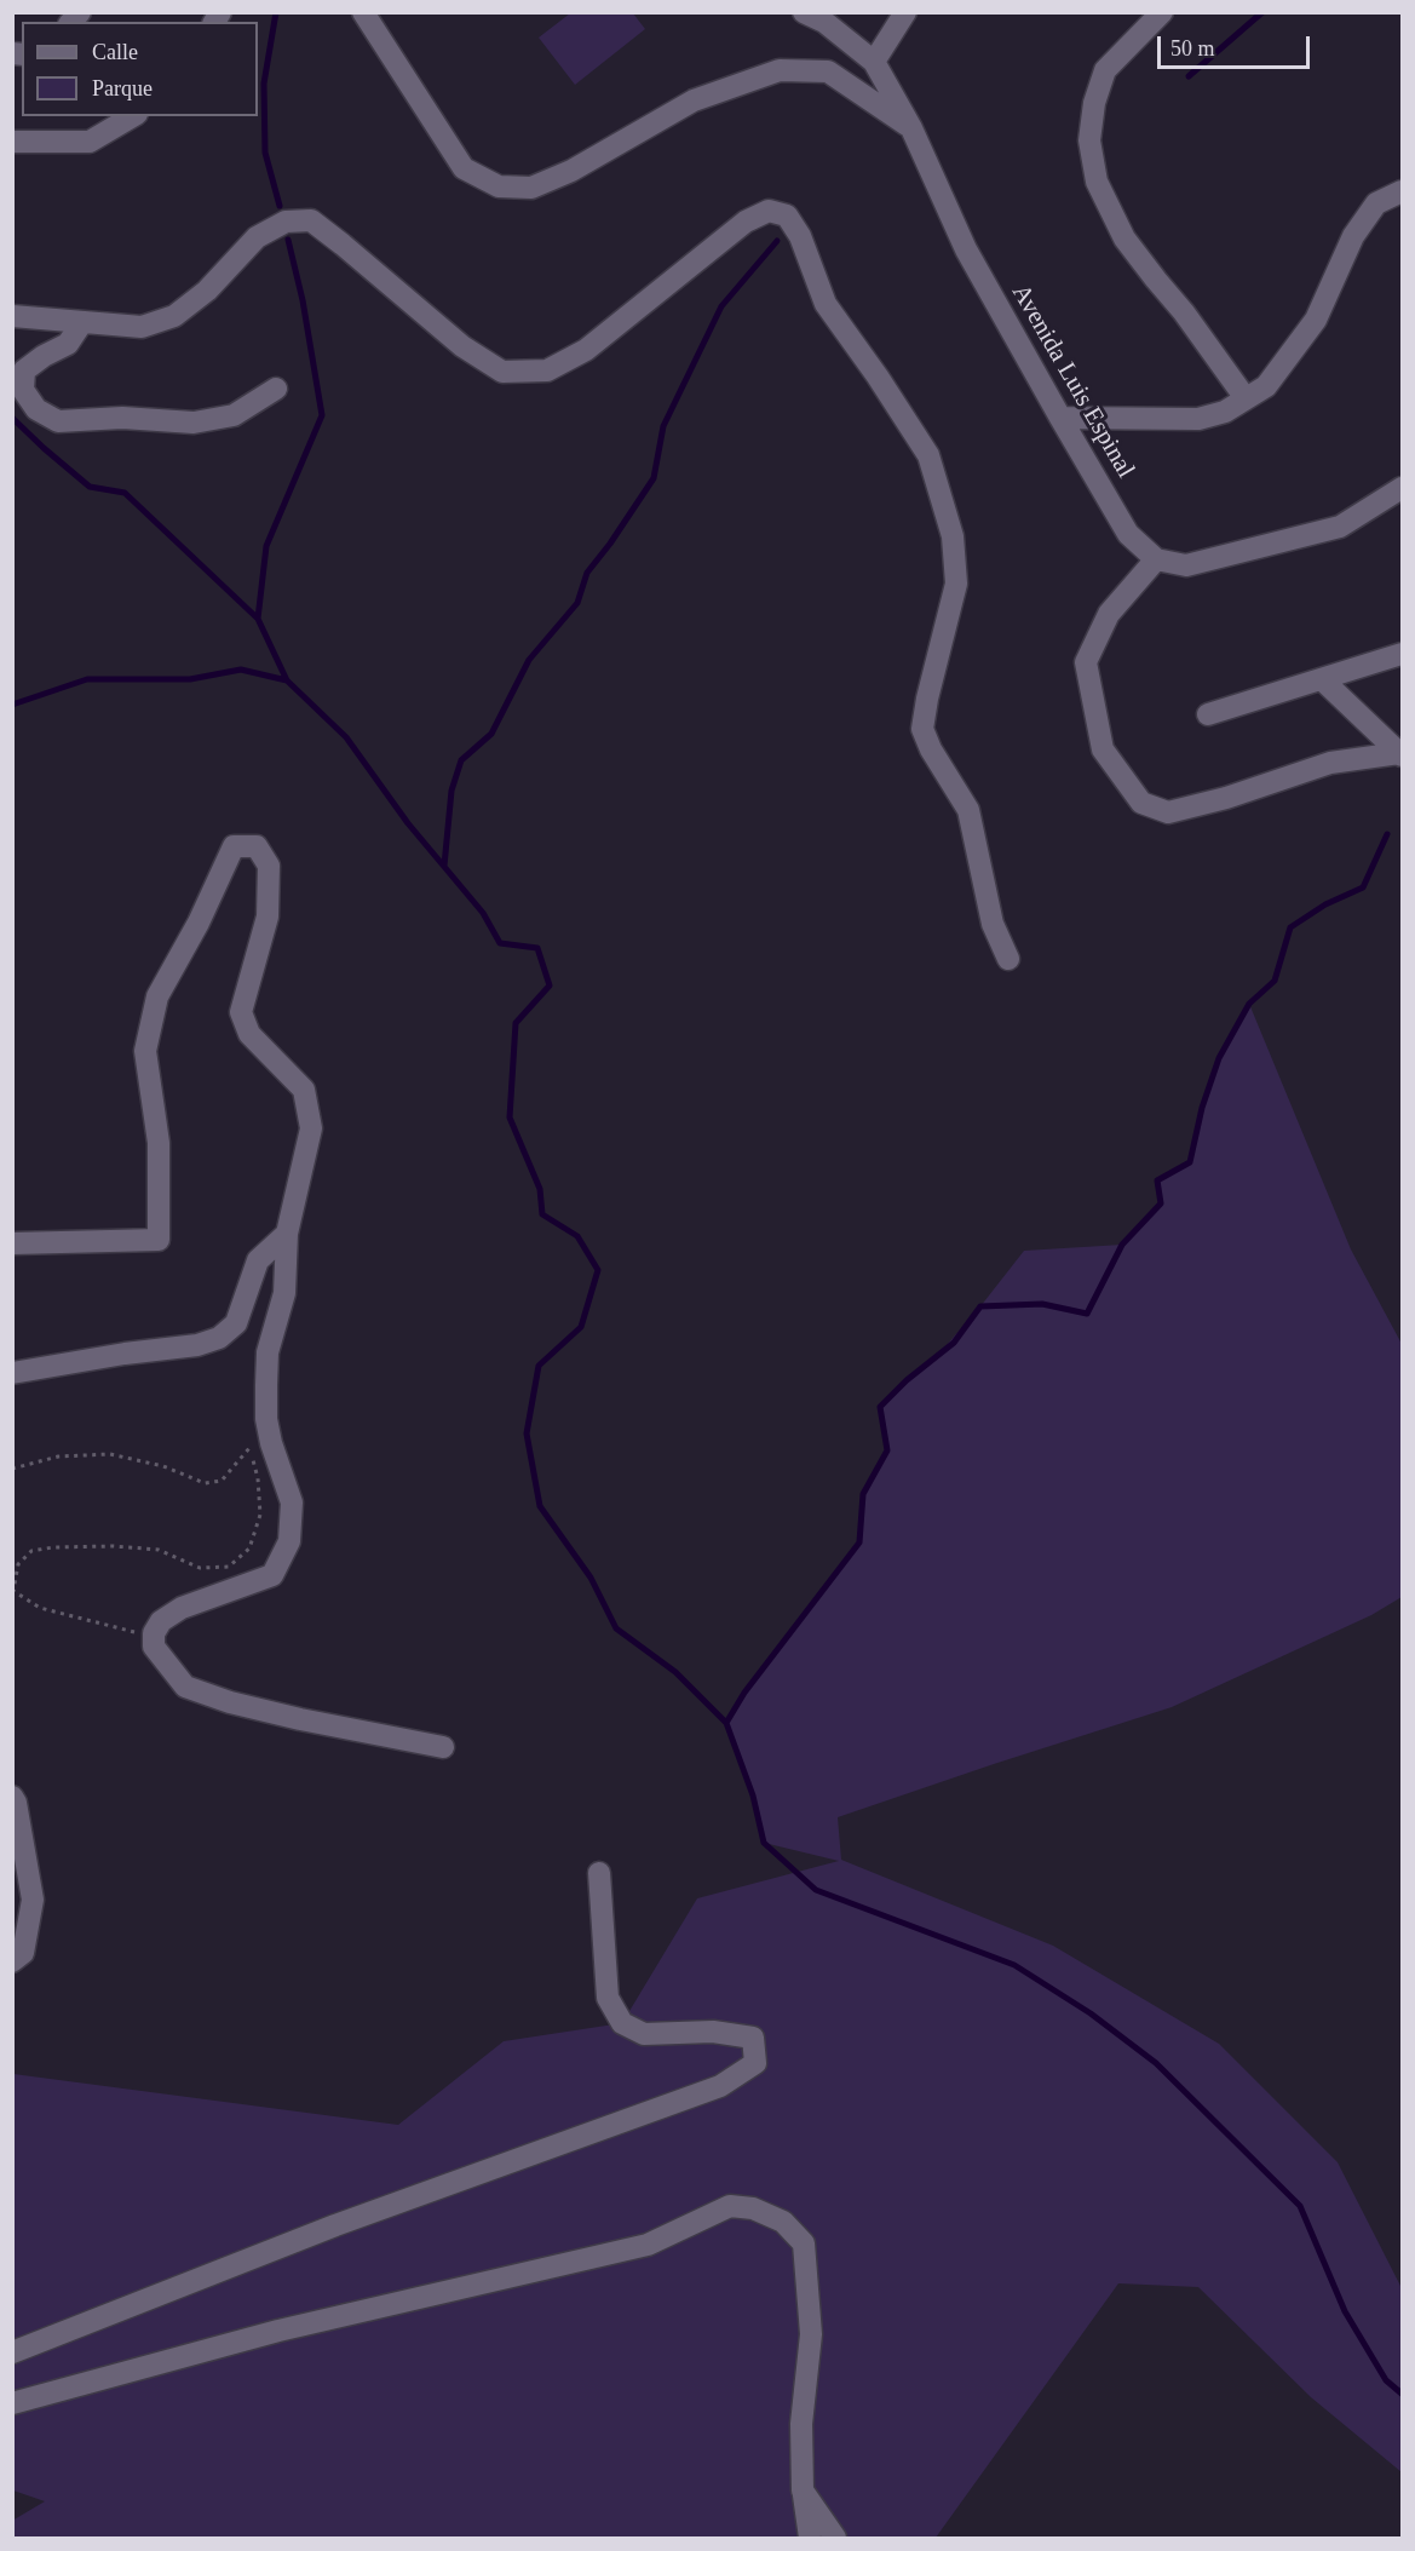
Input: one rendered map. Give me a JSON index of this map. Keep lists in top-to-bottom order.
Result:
{
  "streets": {
    "street": ["Avenida Luis Espinal"]
  },
  "legend": ["Calle", "Parque"],
  "scale_bar": "50 m"
}
